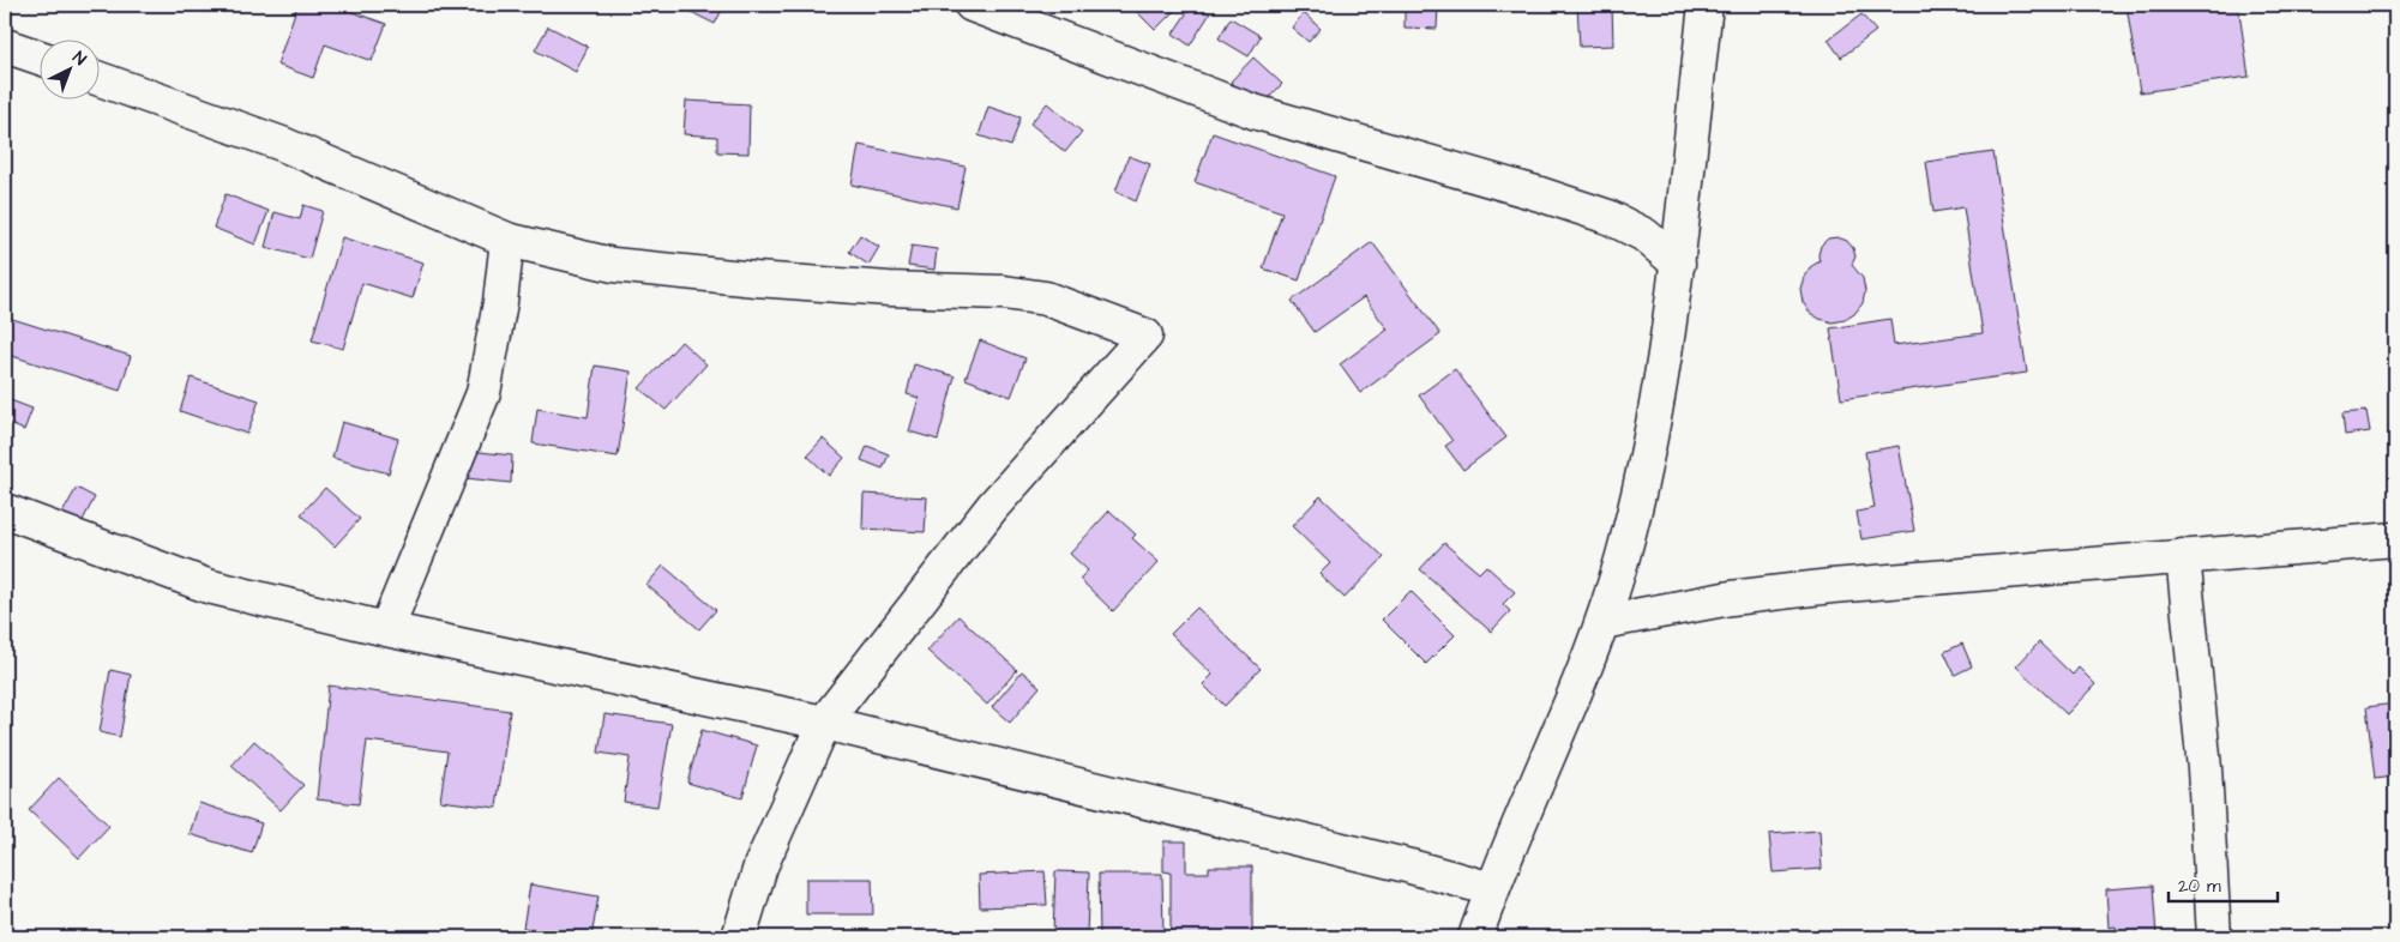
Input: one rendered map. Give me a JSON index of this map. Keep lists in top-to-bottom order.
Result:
{
  "scale_bar": "20 m",
  "north": "top right"
}
